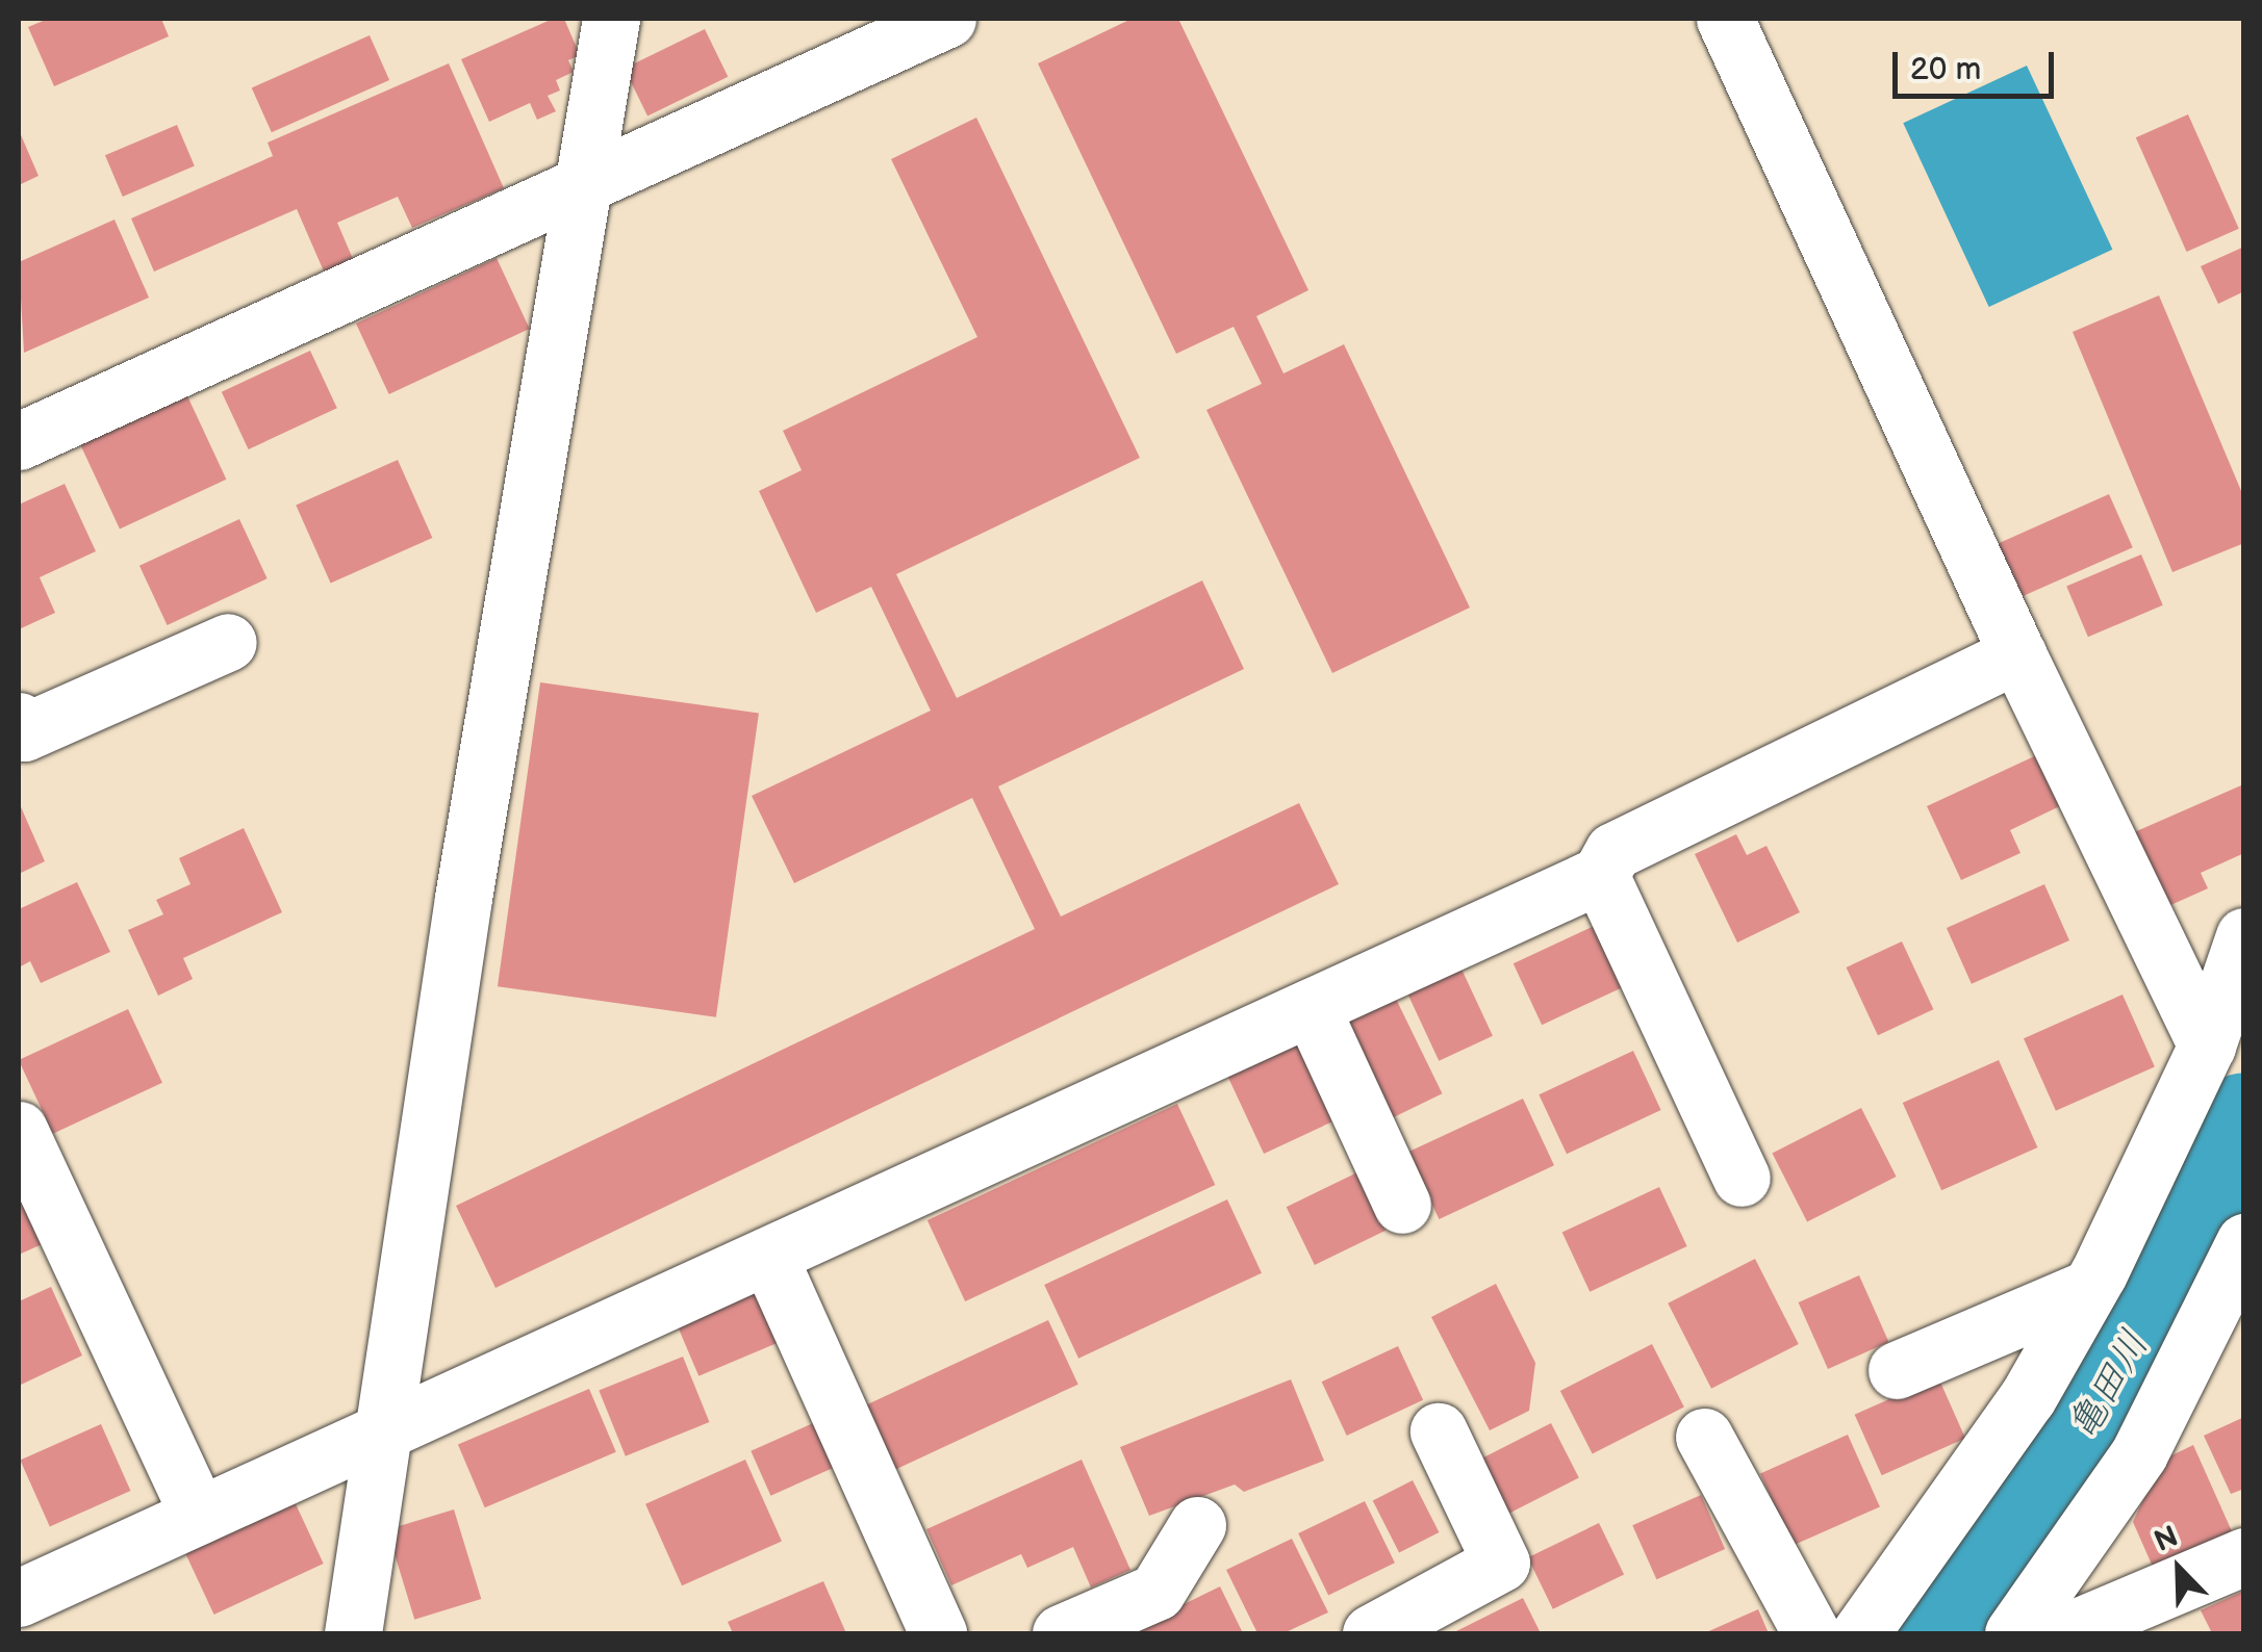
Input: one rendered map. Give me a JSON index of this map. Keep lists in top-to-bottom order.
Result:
{
  "water": ["亀田川"],
  "scale_bar": "20 m",
  "north": "top left"
}
